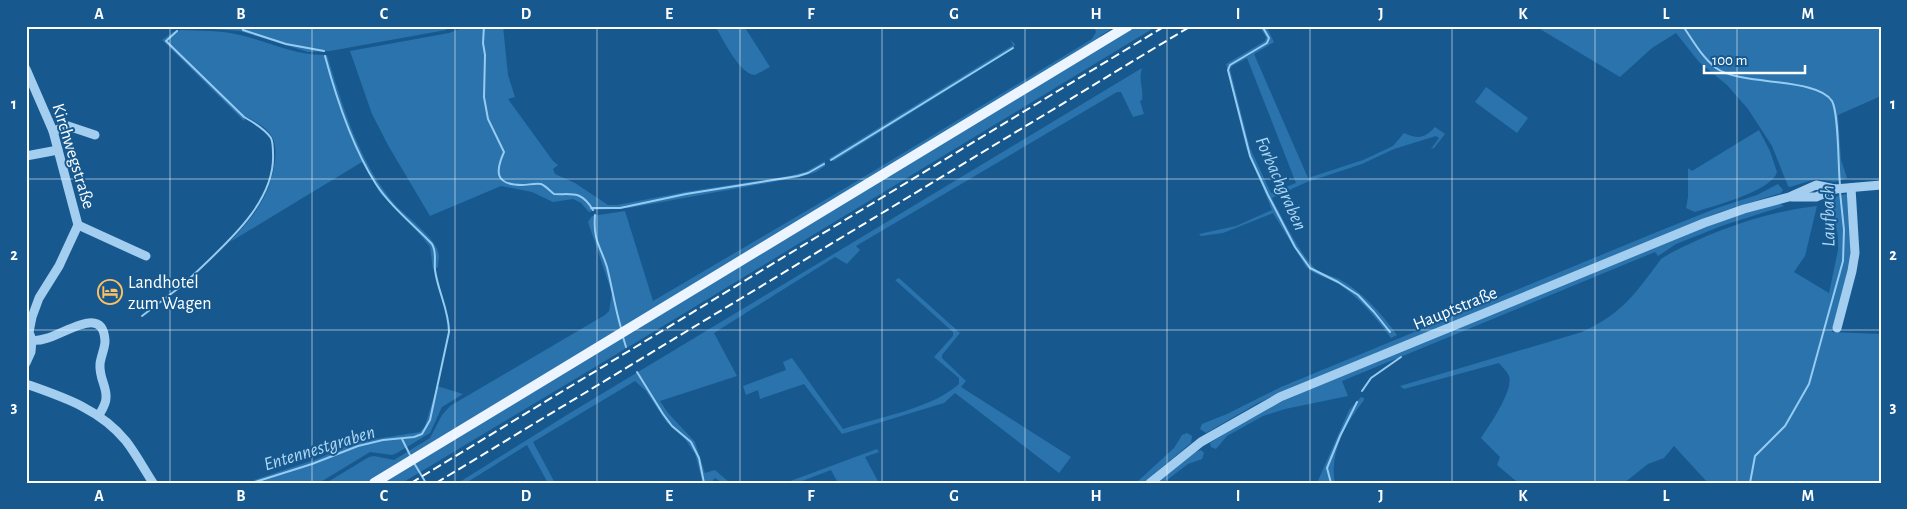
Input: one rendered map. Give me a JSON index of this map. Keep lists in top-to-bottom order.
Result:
{
  "streets": {
    "street": ["Kirchwegstraße", "Hauptstraße"]
  },
  "water": ["Forbachgraben", "Laufbach", "Entennestgraben"],
  "places": {
    "hotel": ["Landhotel zum Wagen"]
  },
  "scale_bar": "100 m",
  "grid": {
    "columns": [
      "A",
      "B",
      "C",
      "D",
      "E",
      "F",
      "G",
      "H",
      "I",
      "J",
      "K",
      "L",
      "M"
    ],
    "rows": ["1", "2", "3"]
  }
}
